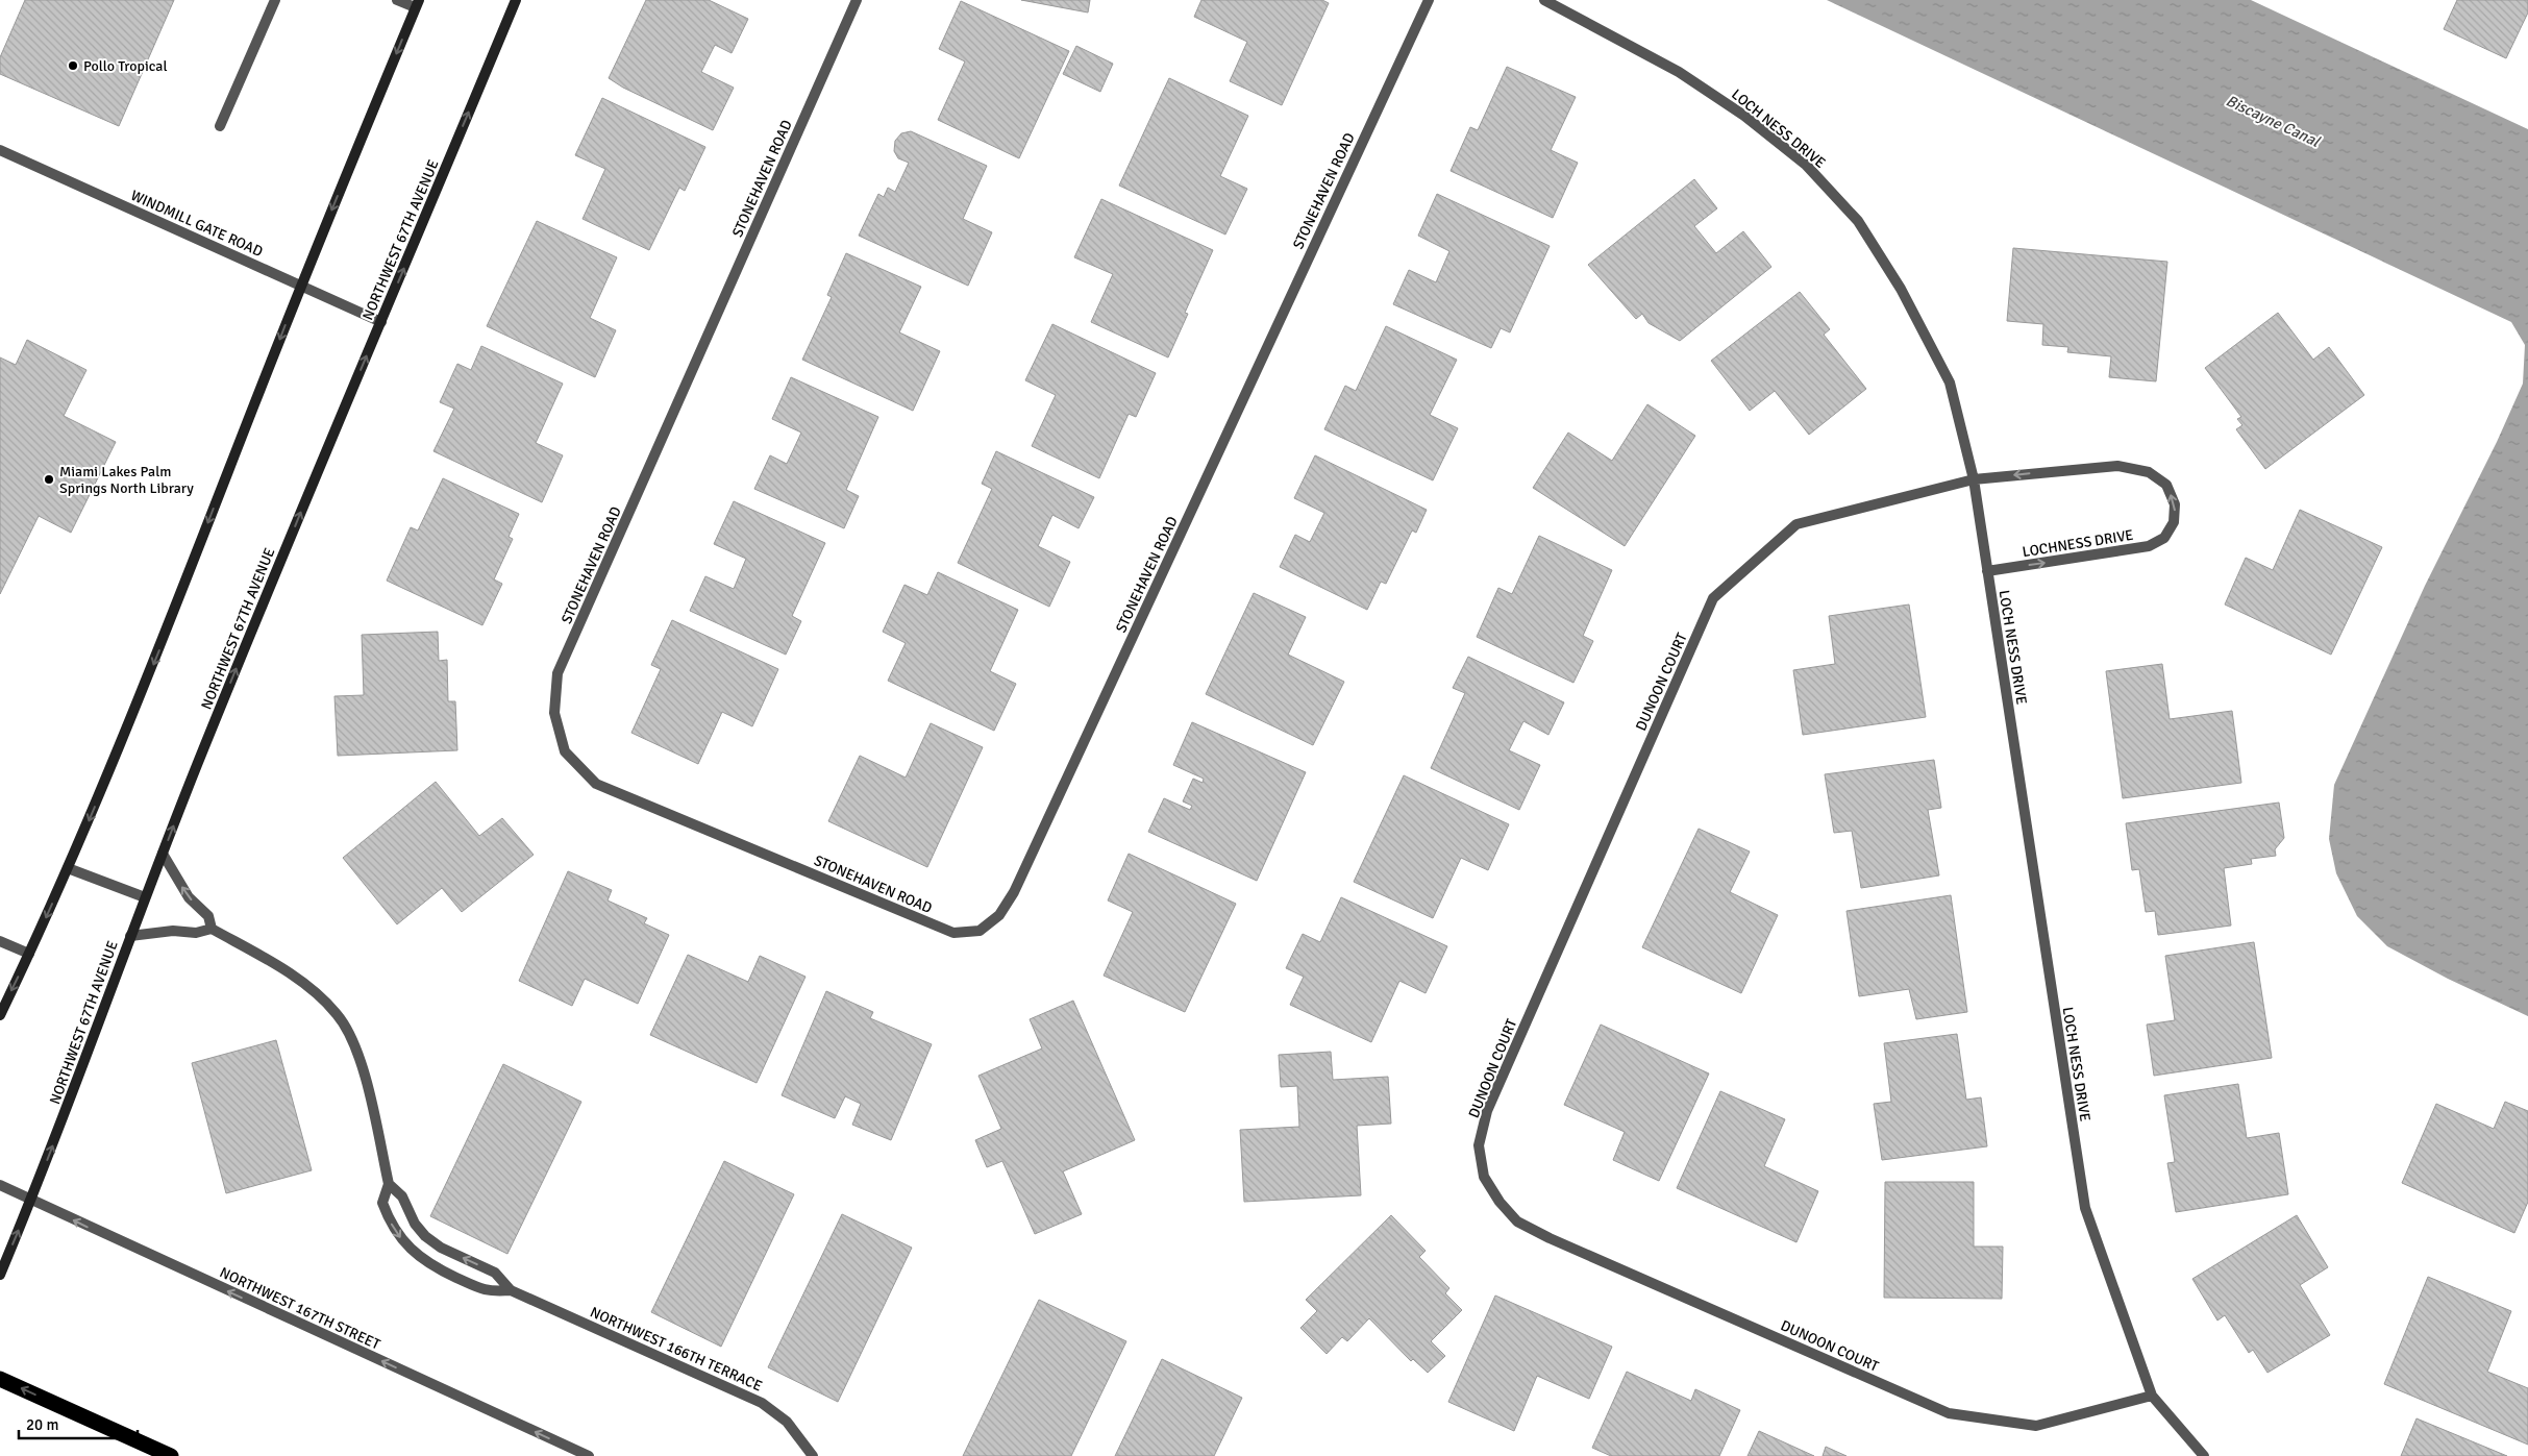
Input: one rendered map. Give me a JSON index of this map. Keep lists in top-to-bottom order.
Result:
{
  "streets": {
    "main road": ["NORTHWEST 67TH AVENUE"],
    "street": [
      "LOCH NESS DRIVE",
      "STONEHAVEN ROAD",
      "WINDMILL GATE ROAD",
      "LOCHNESS DRIVE",
      "DUNOON COURT",
      "NORTHWEST 167TH STREET",
      "NORTHWEST 166TH TERRACE"
    ]
  },
  "crossings": [
    ["LOCH NESS DRIVE", "LOCHNESS DRIVE"],
    ["LOCH NESS DRIVE", "DUNOON COURT"],
    ["WINDMILL GATE ROAD", "NORTHWEST 67TH AVENUE"],
    ["NORTHWEST 67TH AVENUE", "NORTHWEST 167TH STREET"],
    ["NORTHWEST 67TH AVENUE", "NORTHWEST 166TH TERRACE"],
    ["LOCHNESS DRIVE", "DUNOON COURT"]
  ],
  "one_way": ["NORTHWEST 167TH STREET"],
  "water": ["Biscayne Canal"],
  "places": ["Pollo Tropical", "Miami Lakes Palm Springs North Library"],
  "scale_bar": "20 m"
}
